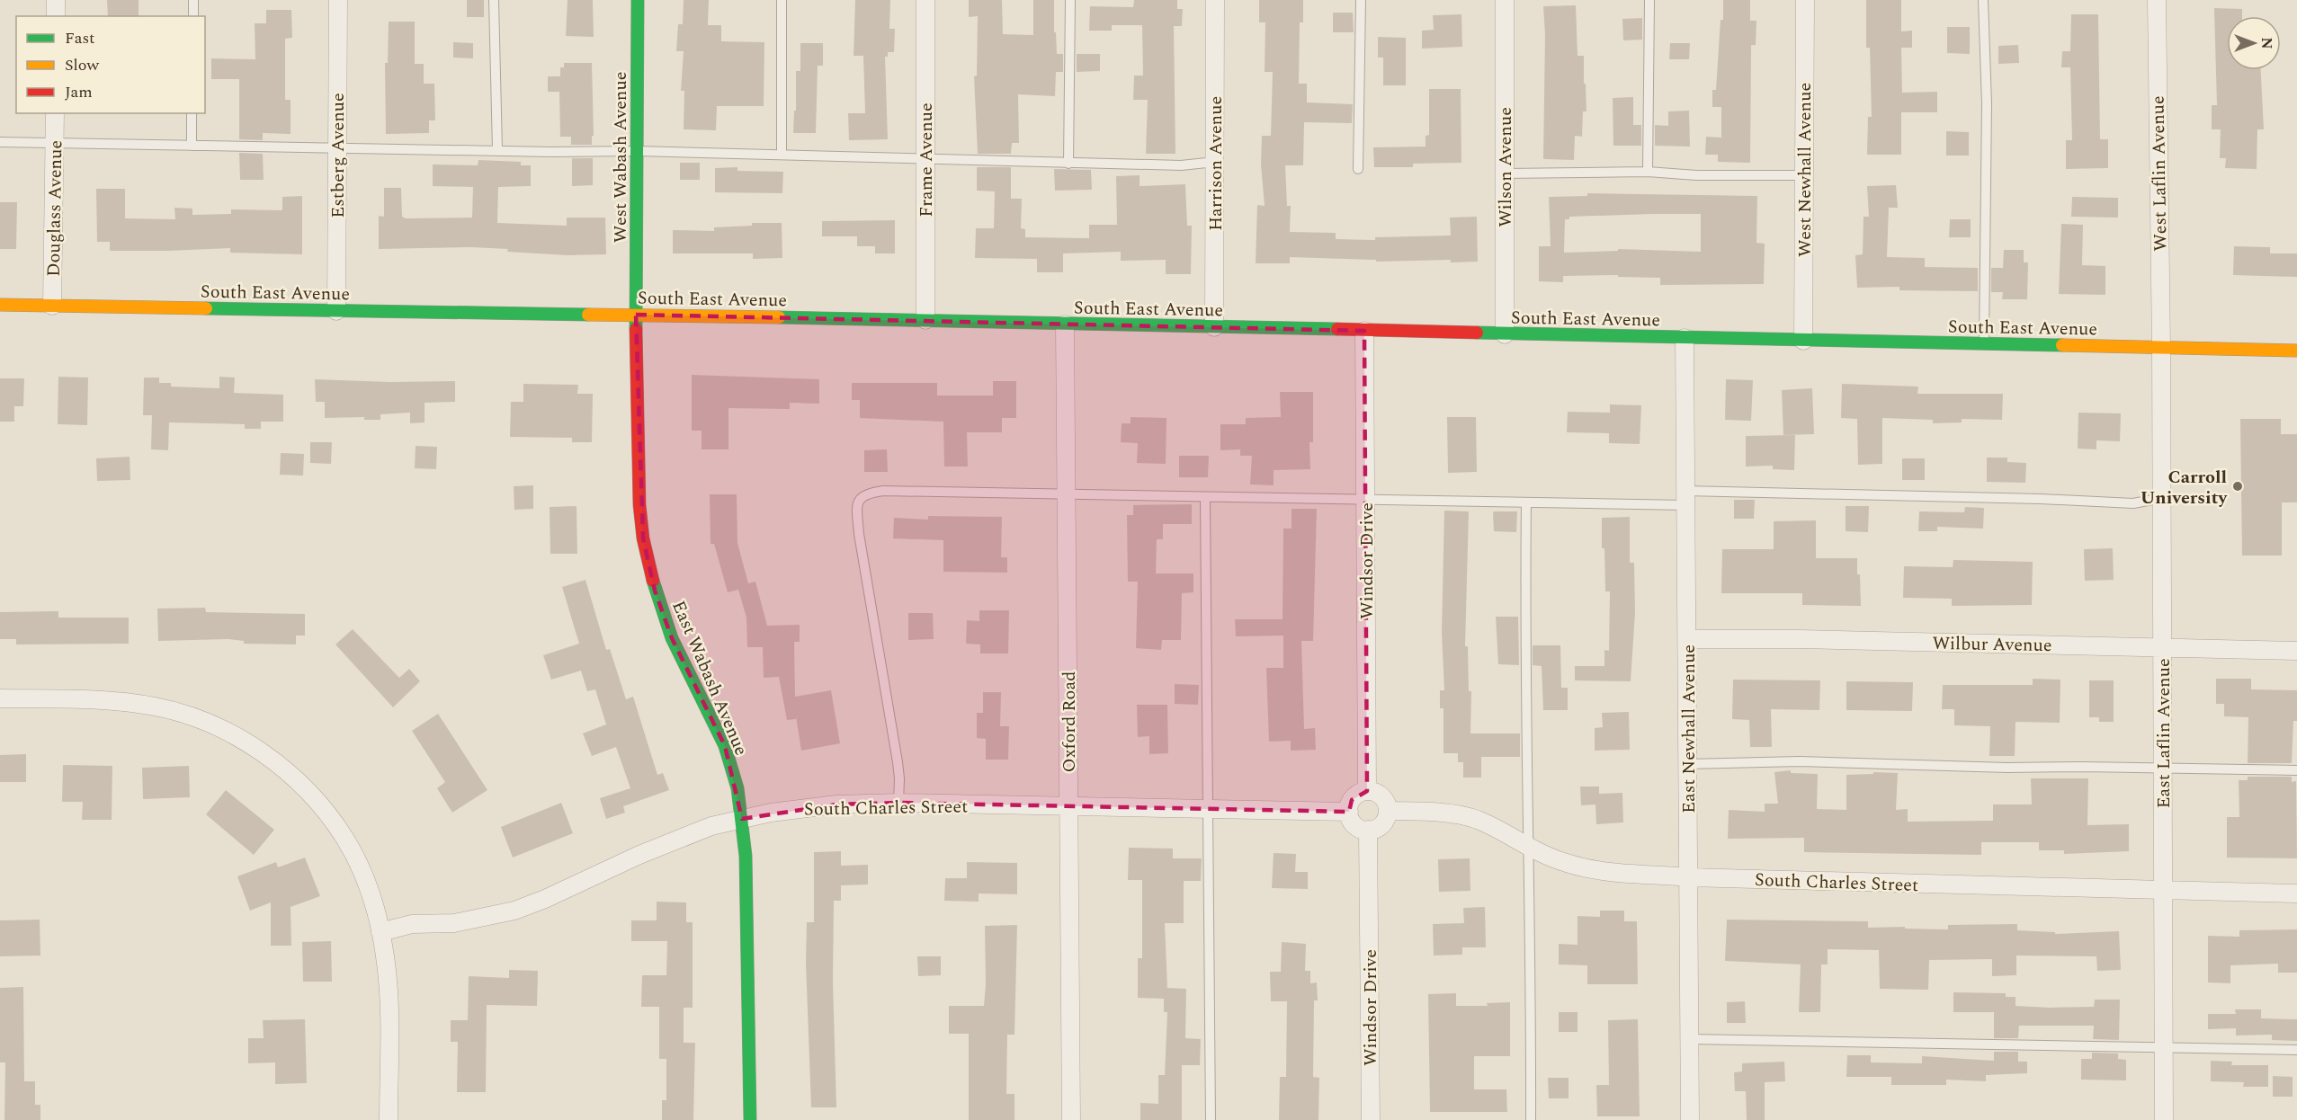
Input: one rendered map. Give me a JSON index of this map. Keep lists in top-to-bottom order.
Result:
{
  "streets": {
    "main road": ["West Wabash Avenue", "South East Avenue", "East Wabash Avenue"],
    "street": [
      "Estberg Avenue",
      "Frame Avenue",
      "Harrison Avenue",
      "Wilson Avenue",
      "West Newhall Avenue",
      "West Laflin Avenue",
      "Douglass Avenue",
      "Windsor Drive",
      "Wilbur Avenue",
      "Oxford Road",
      "East Newhall Avenue",
      "East Laflin Avenue",
      "South Charles Street"
    ]
  },
  "crossings": [
    ["Estberg Avenue", "South East Avenue"],
    ["West Wabash Avenue", "South East Avenue"],
    ["West Wabash Avenue", "East Wabash Avenue"],
    ["Frame Avenue", "South East Avenue"],
    ["Harrison Avenue", "South East Avenue"],
    ["Wilson Avenue", "South East Avenue"],
    ["West Newhall Avenue", "South East Avenue"],
    ["West Laflin Avenue", "South East Avenue"],
    ["West Laflin Avenue", "East Laflin Avenue"],
    ["Douglass Avenue", "South East Avenue"],
    ["South East Avenue", "Windsor Drive"],
    ["South East Avenue", "East Wabash Avenue"],
    ["South East Avenue", "Oxford Road"],
    ["South East Avenue", "East Newhall Avenue"],
    ["South East Avenue", "East Laflin Avenue"],
    ["Windsor Drive", "South Charles Street"],
    ["Wilbur Avenue", "East Newhall Avenue"],
    ["Wilbur Avenue", "East Laflin Avenue"],
    ["East Wabash Avenue", "South Charles Street"],
    ["Oxford Road", "South Charles Street"],
    ["East Newhall Avenue", "South Charles Street"],
    ["East Laflin Avenue", "South Charles Street"]
  ],
  "places": ["Carroll University"],
  "legend": ["Fast", "Slow", "Jam"],
  "north": "right"
}
